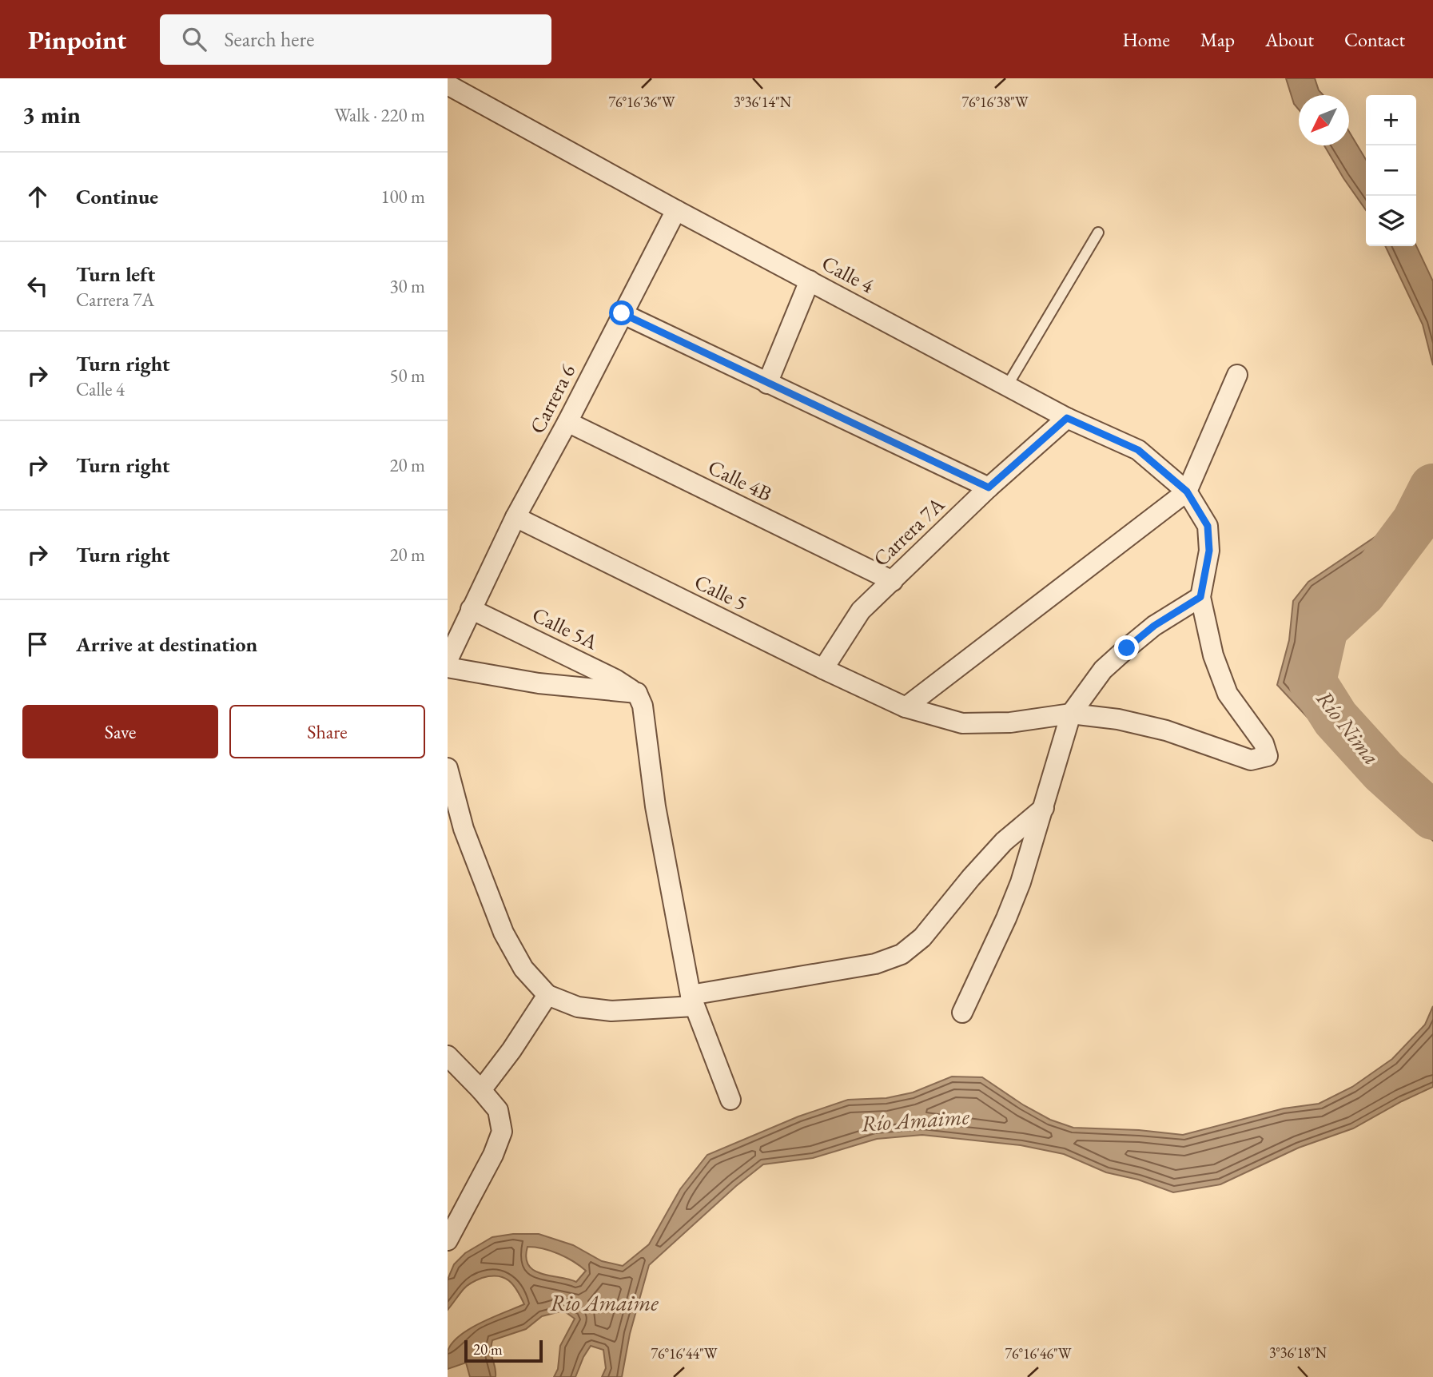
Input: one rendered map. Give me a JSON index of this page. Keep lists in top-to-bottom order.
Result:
{
  "streets": {
    "street": [
      "Calle 4",
      "Carrera 6",
      "Calle 4B",
      "Carrera 7A",
      "Calle 5",
      "Calle 5A"
    ]
  },
  "crossings": [
    ["Calle 4", "Carrera 6"],
    ["Calle 4", "Carrera 7A"],
    ["Calle 4", "Calle 5"],
    ["Carrera 6", "Calle 4B"],
    ["Carrera 6", "Calle 5"],
    ["Carrera 6", "Calle 5A"],
    ["Calle 4B", "Carrera 7A"],
    ["Carrera 7A", "Calle 5"]
  ],
  "water": ["Río Nima", "Río Amaime", "Rio Amaime"],
  "scale_bar": "20 m",
  "north": "bottom left",
  "page": {
    "header": "Pinpoint",
    "search": "Search here",
    "nav": [
      "Home",
      "Map",
      "About",
      "Contact"
    ],
    "heading": ["3 min", "Walk · 220 m"],
    "map_buttons": ["+", "−"],
    "list": [
      ["Continue", "100 m"],
      ["Turn left", "Carrera 7A", "30 m"],
      ["Turn right", "Calle 4", "50 m"],
      ["Turn right", "20 m"],
      ["Turn right", "20 m"],
      "Arrive at destination"
    ],
    "buttons": ["Save", "Share"],
    "scale": "20 m"
  },
  "coordinates": [
    "76°16'36\"W",
    "76°16'38\"W",
    "3°36'14\"N",
    "3°36'18\"N",
    "76°16'44\"W",
    "76°16'46\"W"
  ]
}
